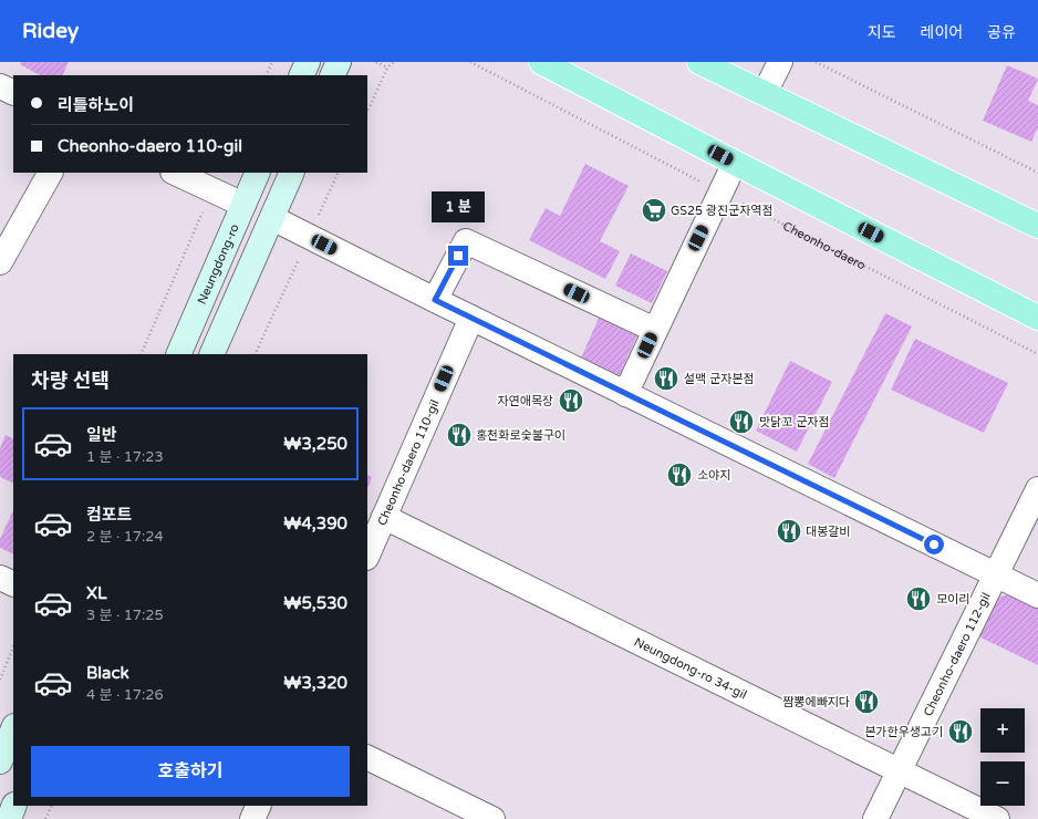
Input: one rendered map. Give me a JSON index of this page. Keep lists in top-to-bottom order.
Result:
{
  "streets": {
    "main road": ["Neungdong-ro"],
    "street": ["Cheonho-daero 110-gil", "Cheonho-daero 112-gil", "Neungdong-ro 34-gil"],
    "path": ["Cheonho-daero"]
  },
  "crossings": [
    ["Cheonho-daero 110-gil", "Neungdong-ro 34-gil"],
    ["Cheonho-daero 112-gil", "Neungdong-ro 34-gil"]
  ],
  "places": {
    "supermarket": ["GS25 광진군자역점"],
    "restaurant": [
      "설맥 군자본점",
      "자연애목장",
      "맛닭꼬 군자점",
      "홍천화로숯불구이",
      "소야지",
      "대봉갈비",
      "모이리",
      "짬뽕에빠지다",
      "본가한우생고기"
    ]
  },
  "page": {
    "header": "Ridey",
    "nav": ["지도", "레이어", "공유"],
    "banner": ["리틀하노이", "Cheonho-daero 110-gil"],
    "bubble": "1 분",
    "heading": "차량 선택",
    "list": [
      {
        "name": "일반",
        "note": "1 분 · 17:23",
        "value": "₩3,250"
      },
      {
        "name": "컴포트",
        "note": "2 분 · 17:24",
        "value": "₩4,390"
      },
      {
        "name": "XL",
        "note": "3 분 · 17:25",
        "value": "₩5,530"
      },
      {
        "name": "Black",
        "note": "4 분 · 17:26",
        "value": "₩3,320"
      }
    ],
    "map_buttons": ["+", "−"],
    "buttons": "호출하기"
  }
}
